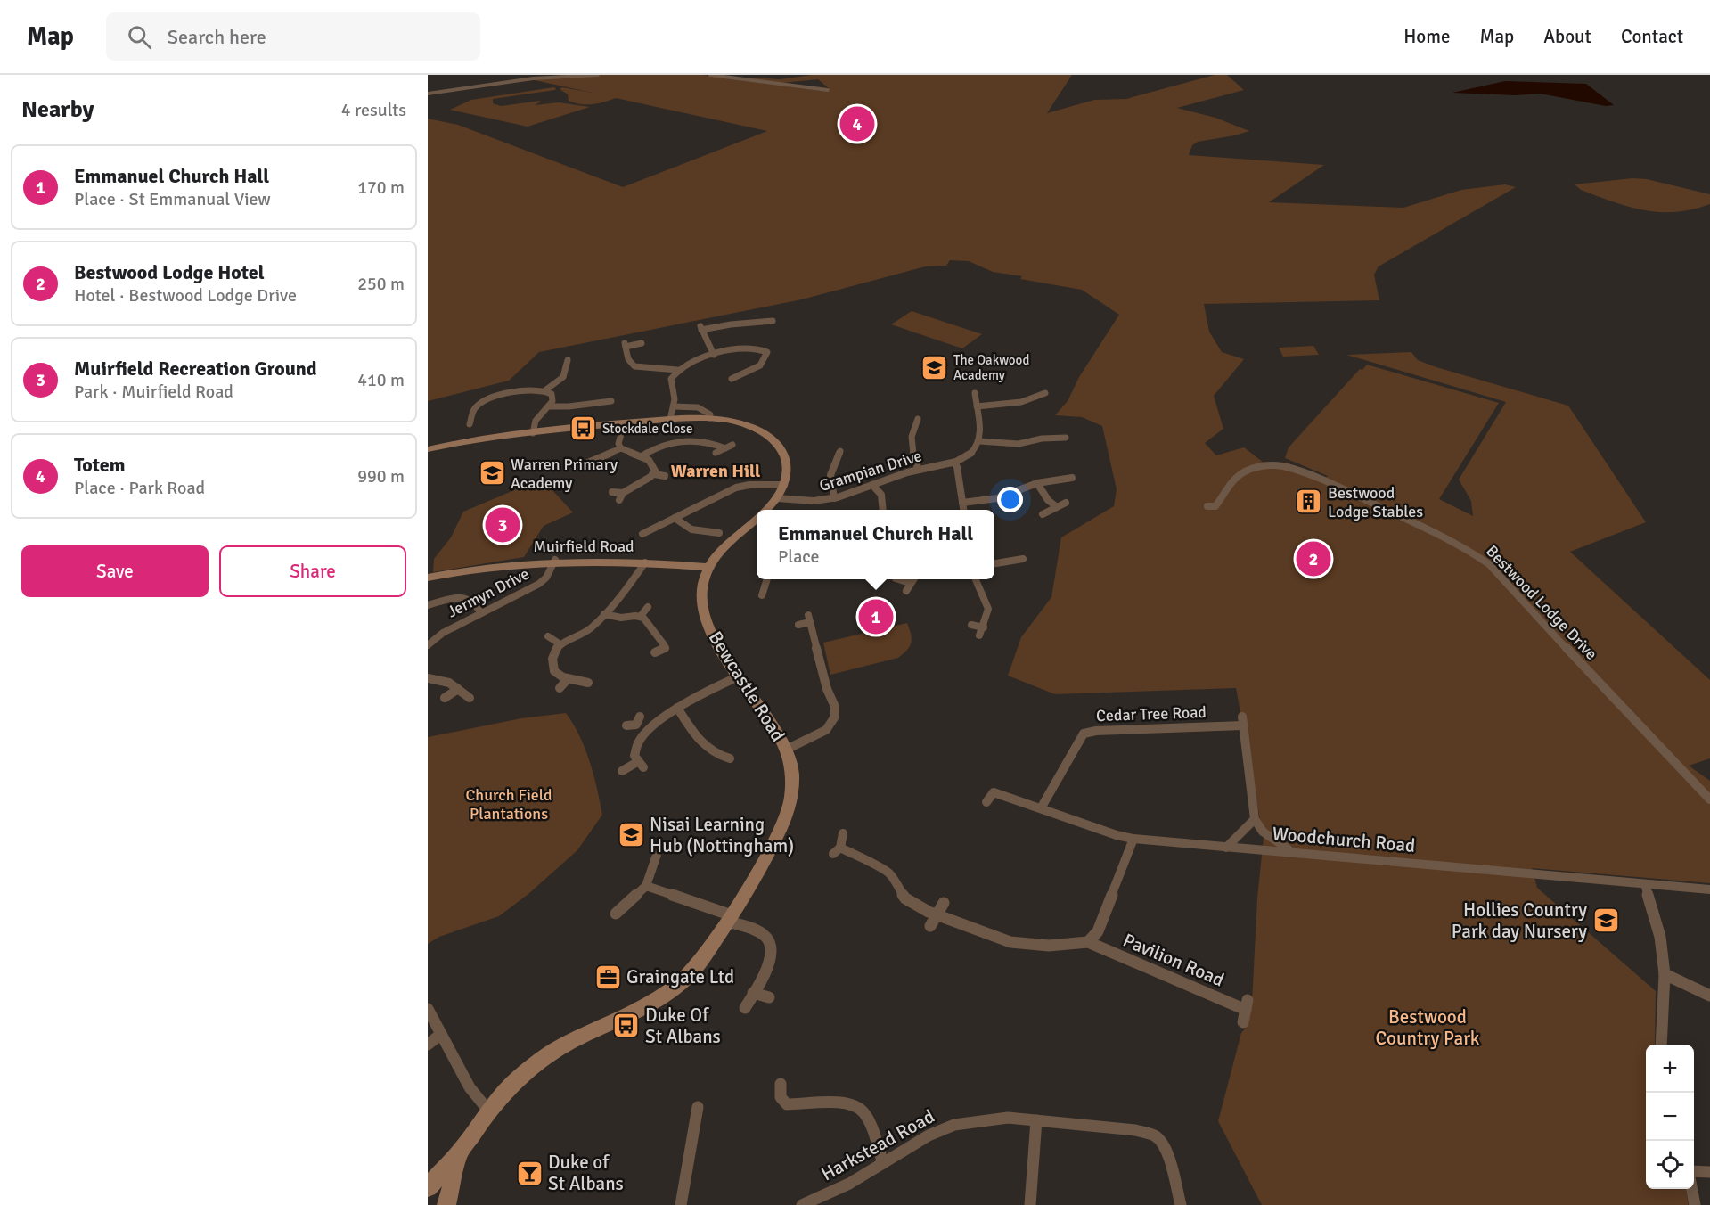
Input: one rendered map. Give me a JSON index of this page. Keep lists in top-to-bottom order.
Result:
{
  "streets": {
    "street": [
      "Grampian Drive",
      "Muirfield Road",
      "Jermyn Drive",
      "Bestwood Lodge Drive",
      "Bewcastle Road",
      "Cedar Tree Road",
      "Woodchurch Road",
      "Pavilion Road",
      "Harkstead Road"
    ]
  },
  "crossings": [
    ["Grampian Drive", "Bewcastle Road"],
    ["Muirfield Road", "Jermyn Drive"],
    ["Muirfield Road", "Bewcastle Road"],
    ["Cedar Tree Road", "Woodchurch Road"]
  ],
  "districts": ["Warren Hill"],
  "parks": ["Church Field Plantations", "Bestwood Country Park"],
  "places": {
    "school or university": [
      "The Oakwood Academy",
      "Warren Primary Academy",
      "Nisai Learning Hub (Nottingham)",
      "Hollies Country Park day Nursery"
    ],
    "bus stop": ["Stockdale Close", "Duke Of St Albans"],
    "building": ["Bestwood Lodge Stables"],
    "office": ["Graingate Ltd"],
    "bar": ["Duke of St Albans"]
  },
  "page": {
    "header": "Map",
    "search": "Search here",
    "nav": [
      "Home",
      "Map",
      "About",
      "Contact"
    ],
    "heading": ["Nearby", "4 results"],
    "pins": [
      "4",
      "3",
      "2",
      "1"
    ],
    "list": [
      {
        "mark": "1",
        "name": "Emmanuel Church Hall",
        "note": "Place · St Emmanual View",
        "value": "170 m"
      },
      {
        "mark": "2",
        "name": "Bestwood Lodge Hotel",
        "note": "Hotel · Bestwood Lodge Drive",
        "value": "250 m"
      },
      {
        "mark": "3",
        "name": "Muirfield Recreation Ground",
        "note": "Park · Muirfield Road",
        "value": "410 m"
      },
      {
        "mark": "4",
        "name": "Totem",
        "note": "Place · Park Road",
        "value": "990 m"
      }
    ],
    "popup": ["Emmanuel Church Hall", "Place"],
    "buttons": ["Save", "Share"],
    "map_buttons": ["+", "−"]
  }
}
